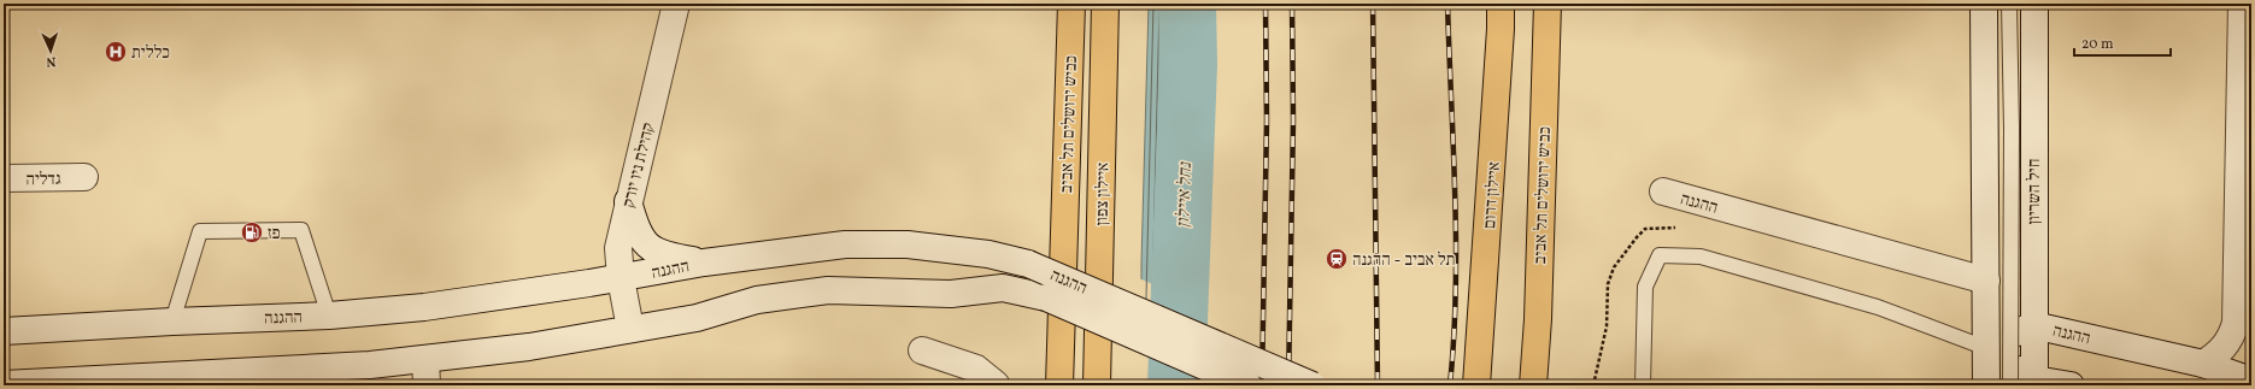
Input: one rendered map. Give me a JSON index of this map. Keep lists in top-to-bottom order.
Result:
{
  "streets": {
    "highway": ["כביש ירושלים תל אביב", "איילון צפון", "איילון דרום"],
    "street": [
      "קהילת ניו יורק",
      "גדליה",
      "חיל השריון",
      "ההגנה"
    ]
  },
  "crossings": [
    ["קהילת ניו יורק", "ההגנה"],
    ["חיל השריון", "ההגנה"]
  ],
  "water": ["נחל איילון"],
  "places": {
    "hospital": ["כללית"],
    "fuel station": ["פז"],
    "station": ["תל אביב - ההגנה"]
  },
  "scale_bar": "20 m",
  "north": "bottom"
}
